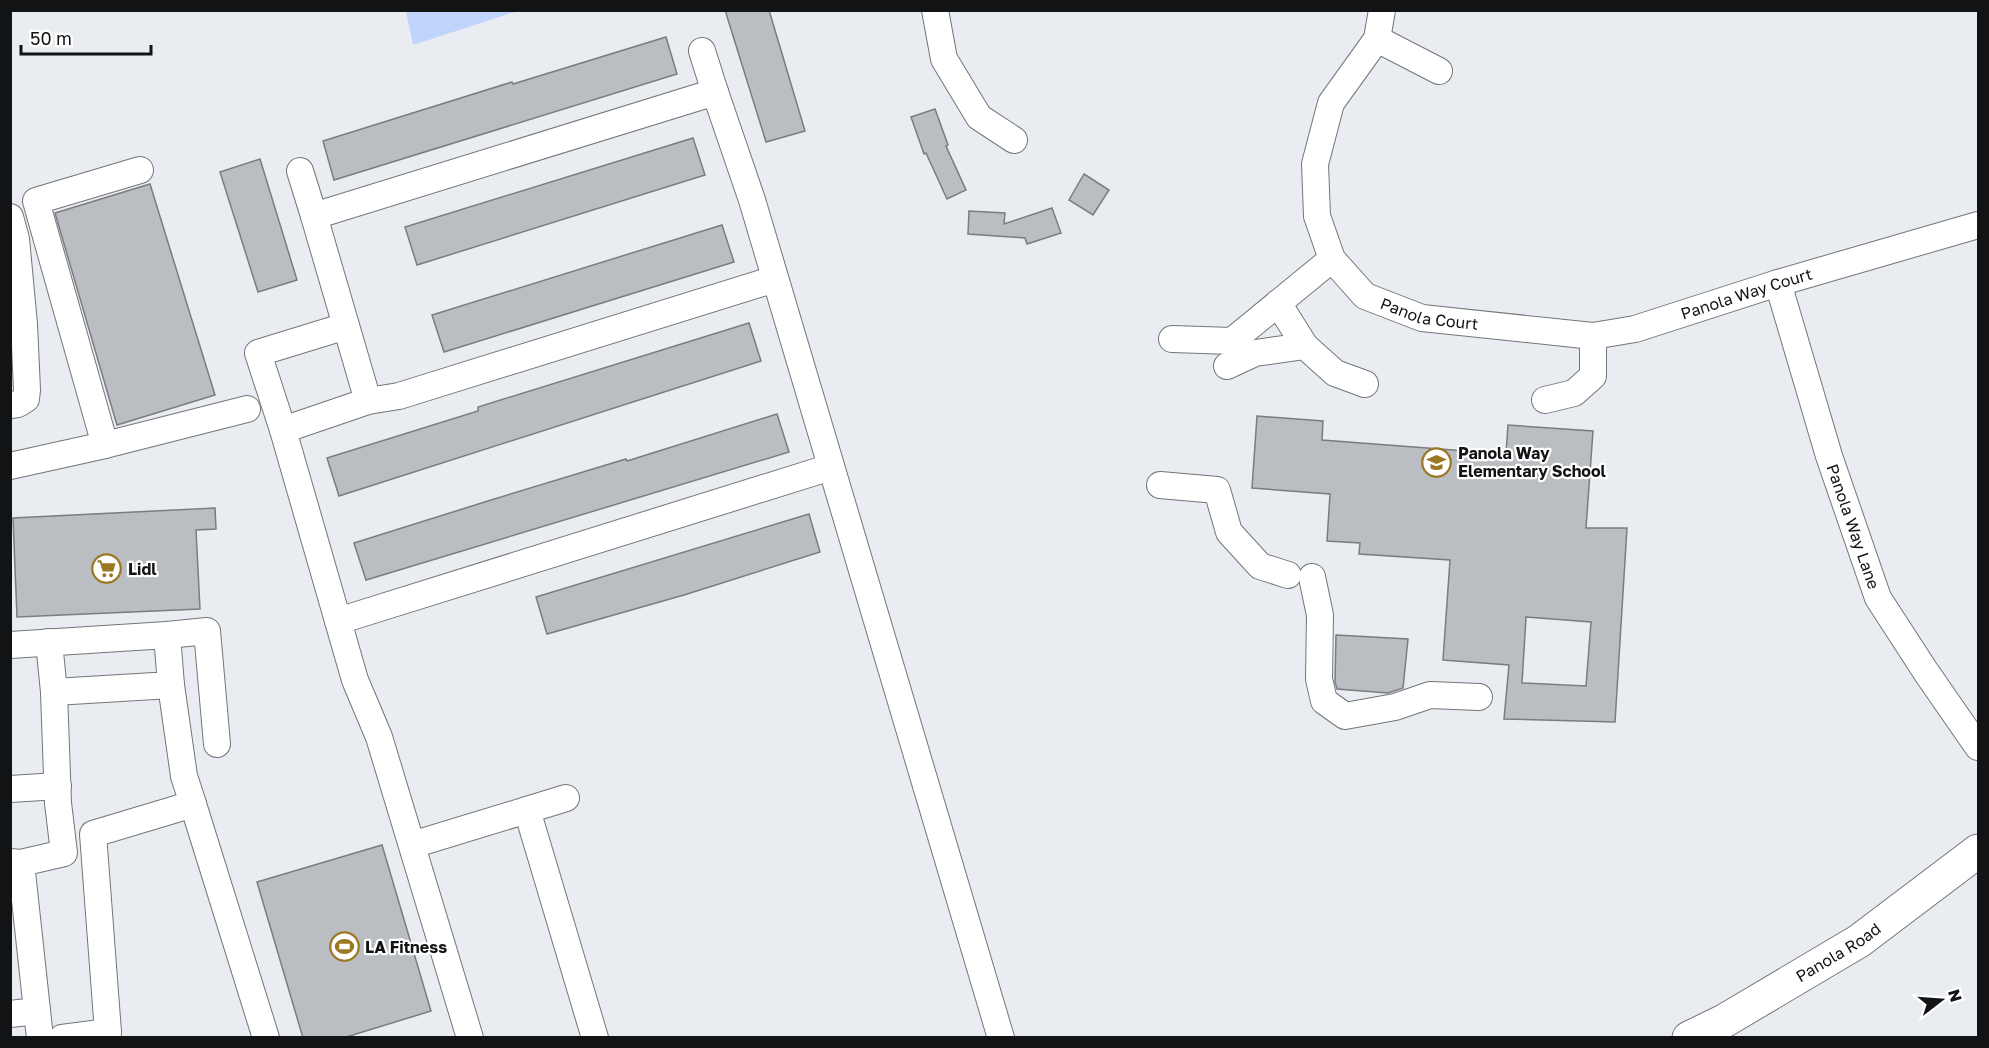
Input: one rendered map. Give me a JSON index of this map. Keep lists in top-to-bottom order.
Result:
{
  "streets": {
    "main road": ["Panola Road"],
    "street": ["Panola Way Court", "Panola Court", "Panola Way Lane"]
  },
  "crossings": [
    ["Panola Way Court", "Panola Court"],
    ["Panola Way Court", "Panola Way Lane"]
  ],
  "places": {
    "school or university": ["Panola Way Elementary School"],
    "supermarket": ["Lidl"],
    "sports": ["LA Fitness"]
  },
  "scale_bar": "50 m",
  "north": "right"
}
